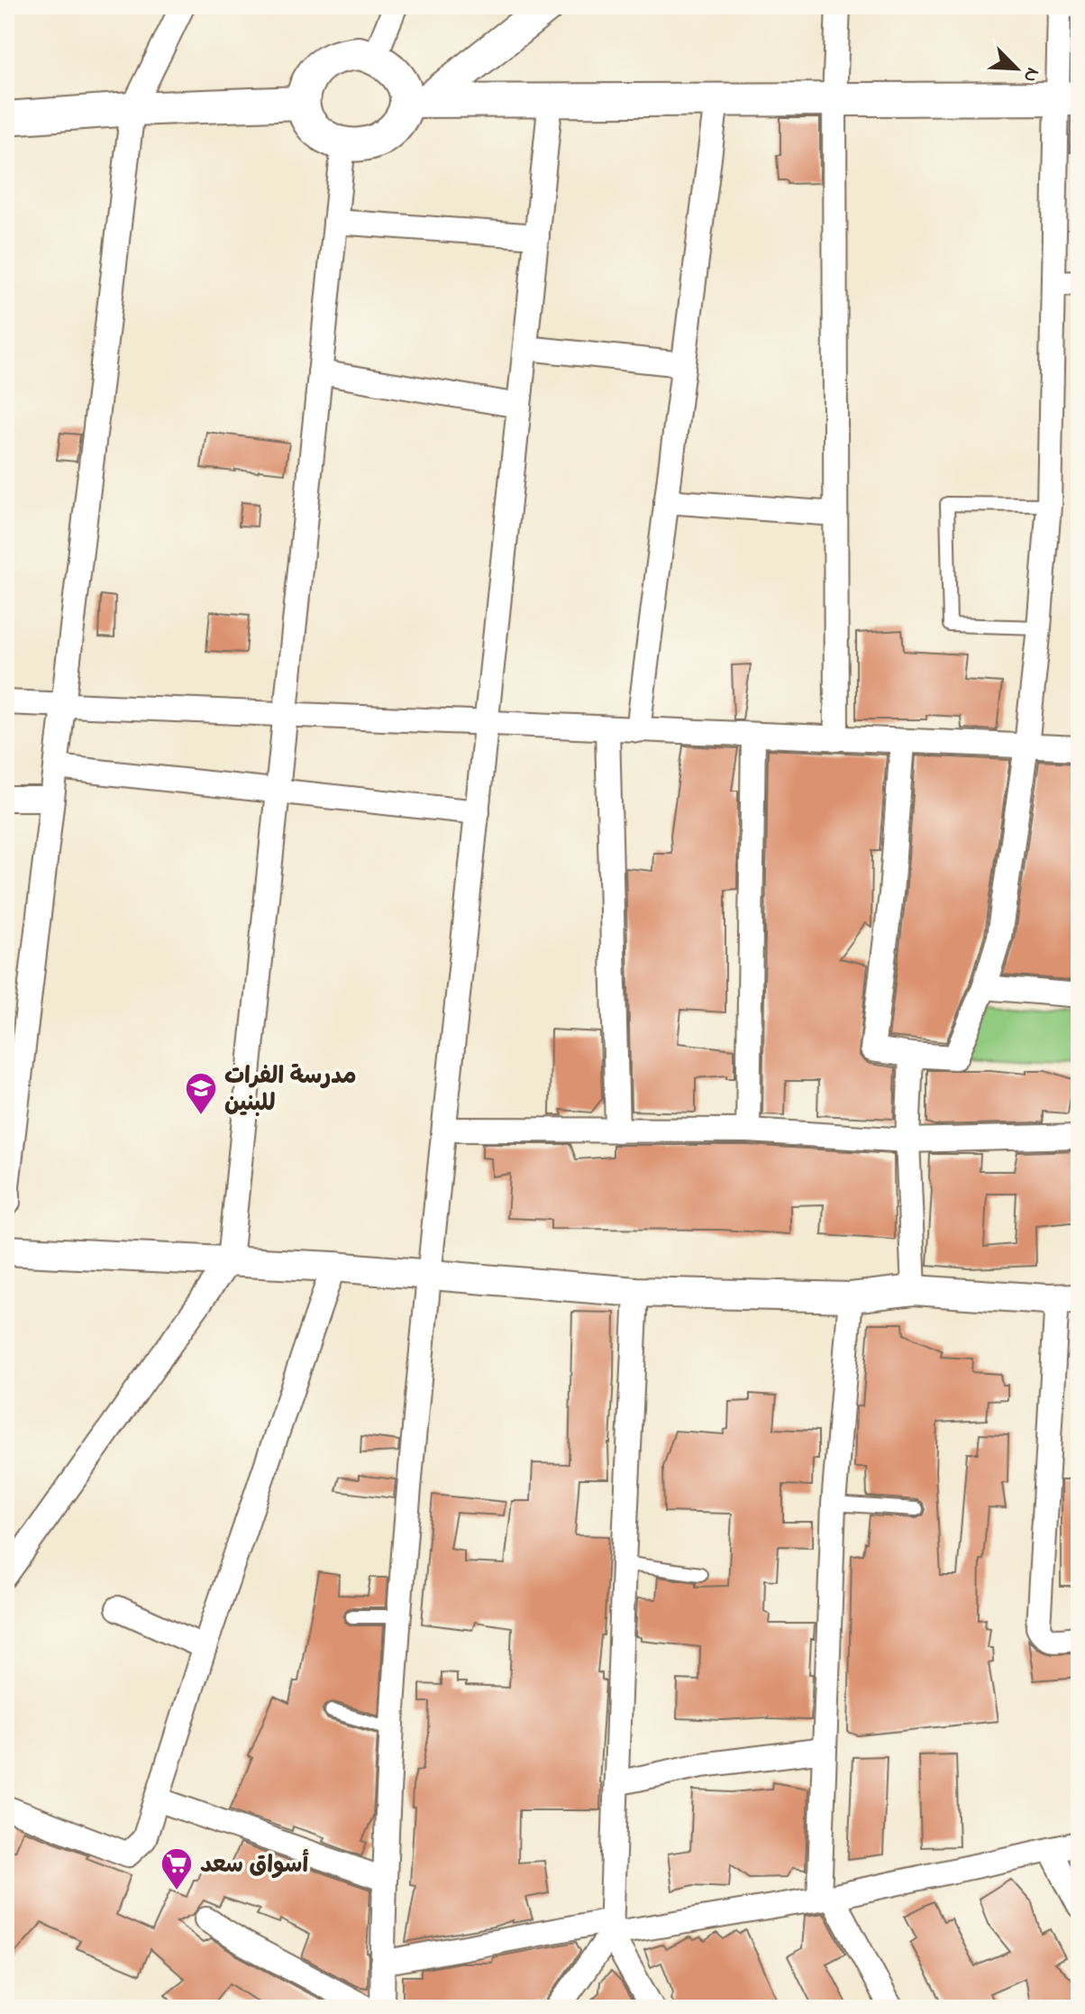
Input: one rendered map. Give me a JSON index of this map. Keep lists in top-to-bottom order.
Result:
{
  "places": {
    "school or university": ["مدرسة الفرات للبنين"],
    "supermarket": ["أسواق سعد"]
  },
  "north": "bottom right"
}
